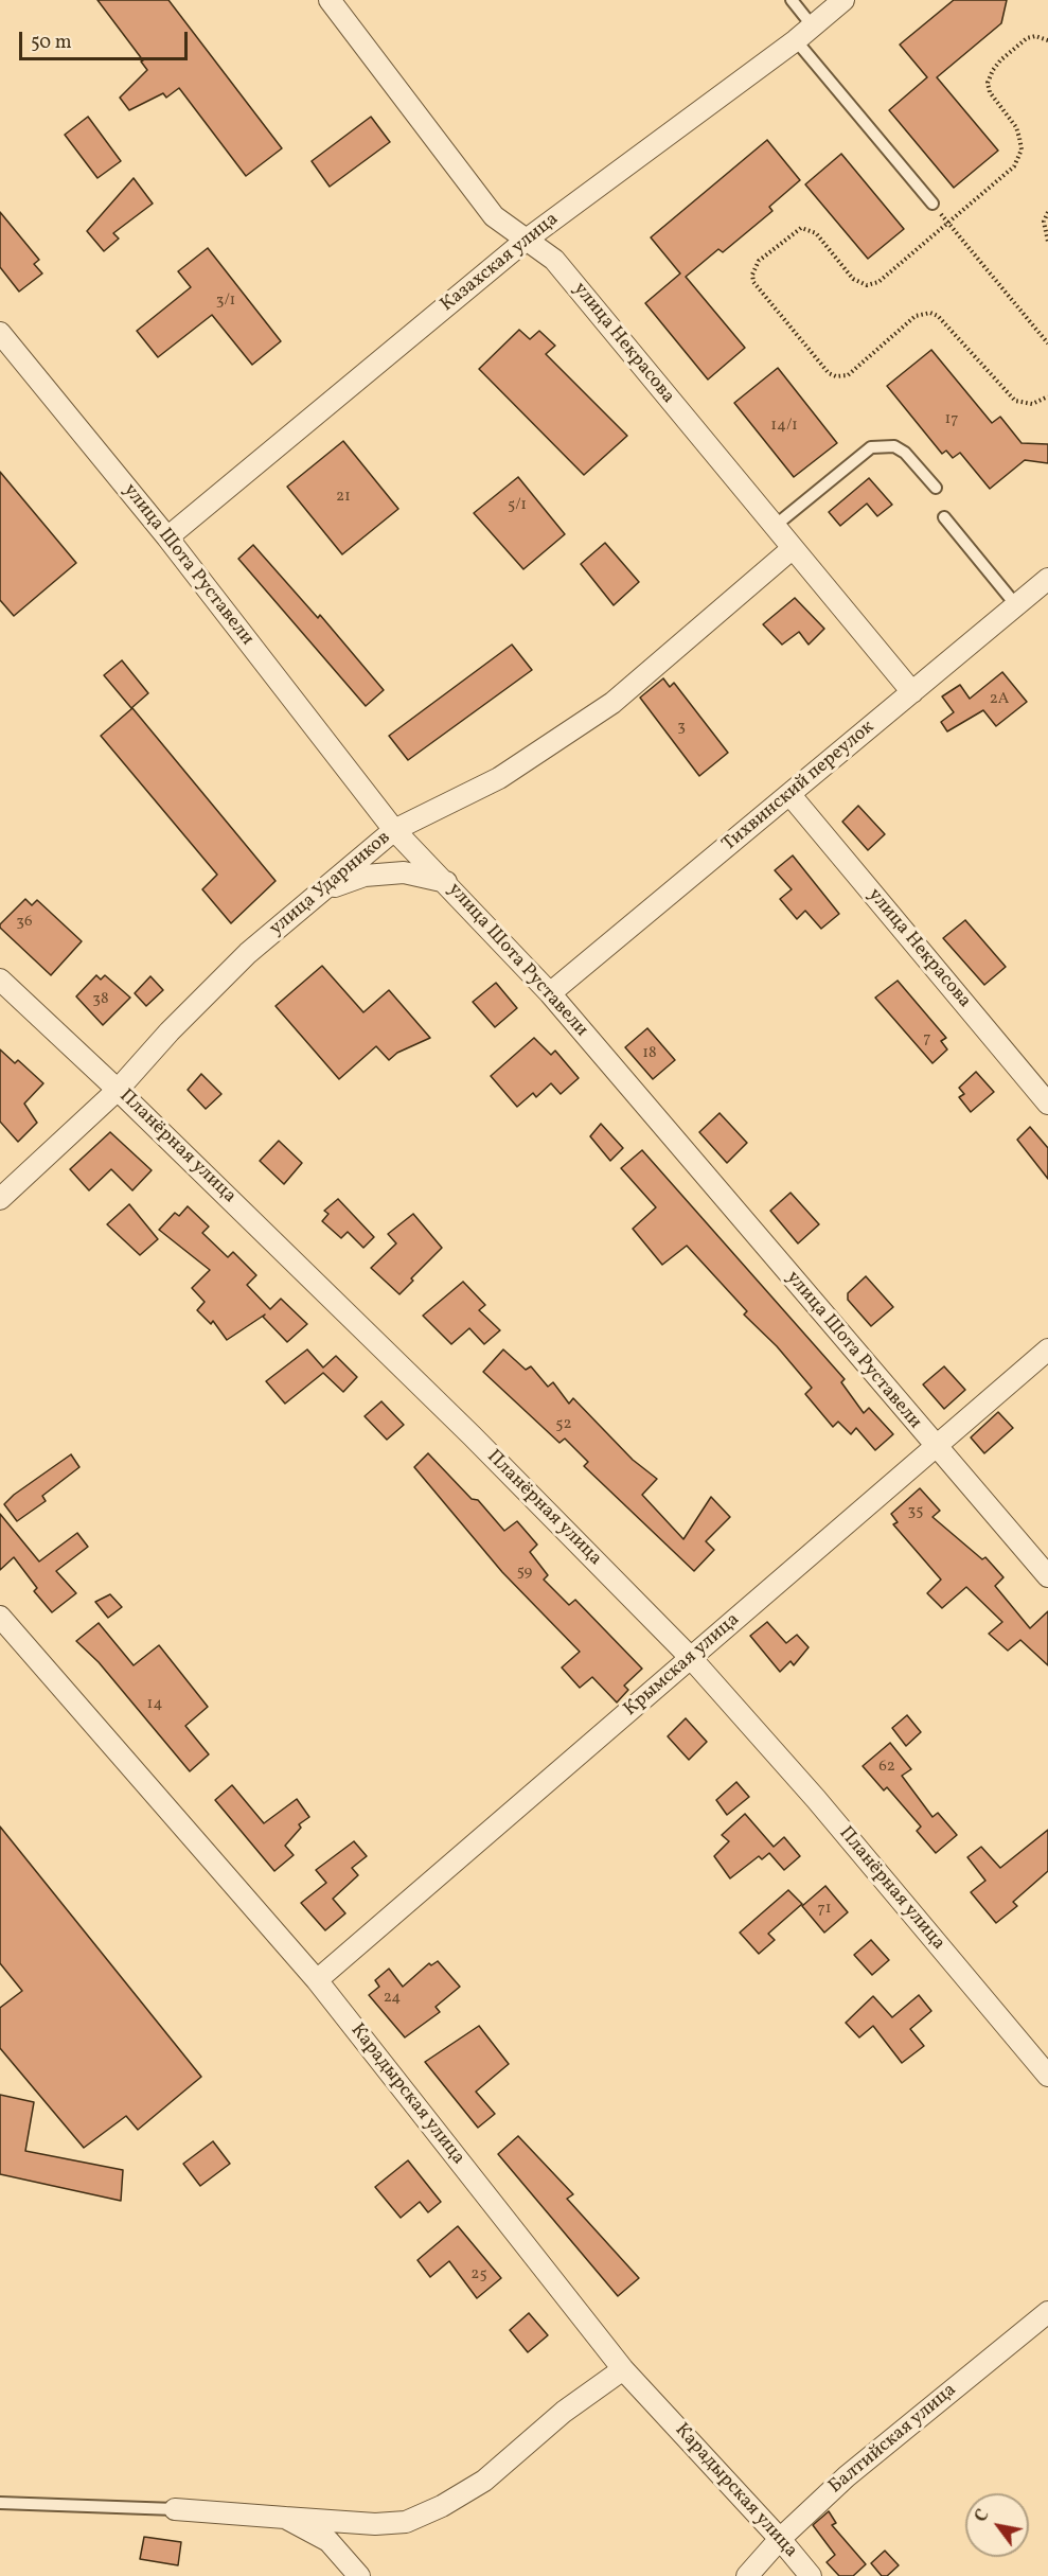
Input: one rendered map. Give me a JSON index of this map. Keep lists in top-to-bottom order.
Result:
{
  "streets": {
    "street": [
      "Казахская улица",
      "улица Некрасова",
      "улица Шота Руставели",
      "Тихвинский переулок",
      "улица Ударников",
      "Планёрная улица",
      "Крымская улица",
      "Карадырская улица",
      "Балтийская улица"
    ]
  },
  "crossings": [
    ["Казахская улица", "улица Некрасова"],
    ["Казахская улица", "улица Шота Руставели"],
    ["улица Некрасова", "Тихвинский переулок"],
    ["улица Некрасова", "улица Ударников"],
    ["улица Шота Руставели", "Тихвинский переулок"],
    ["улица Шота Руставели", "улица Ударников"],
    ["улица Шота Руставели", "Крымская улица"],
    ["улица Ударников", "Планёрная улица"],
    ["Планёрная улица", "Крымская улица"],
    ["Крымская улица", "Карадырская улица"],
    ["Карадырская улица", "Балтийская улица"]
  ],
  "house_numbers": [
    "3/1",
    "17",
    "14/1",
    "21",
    "5/1",
    "2А",
    "3",
    "36",
    "38",
    "7",
    "18",
    "52",
    "35",
    "59",
    "14",
    "62",
    "71",
    "24",
    "25"
  ],
  "scale_bar": "50 m",
  "north": "top left"
}
